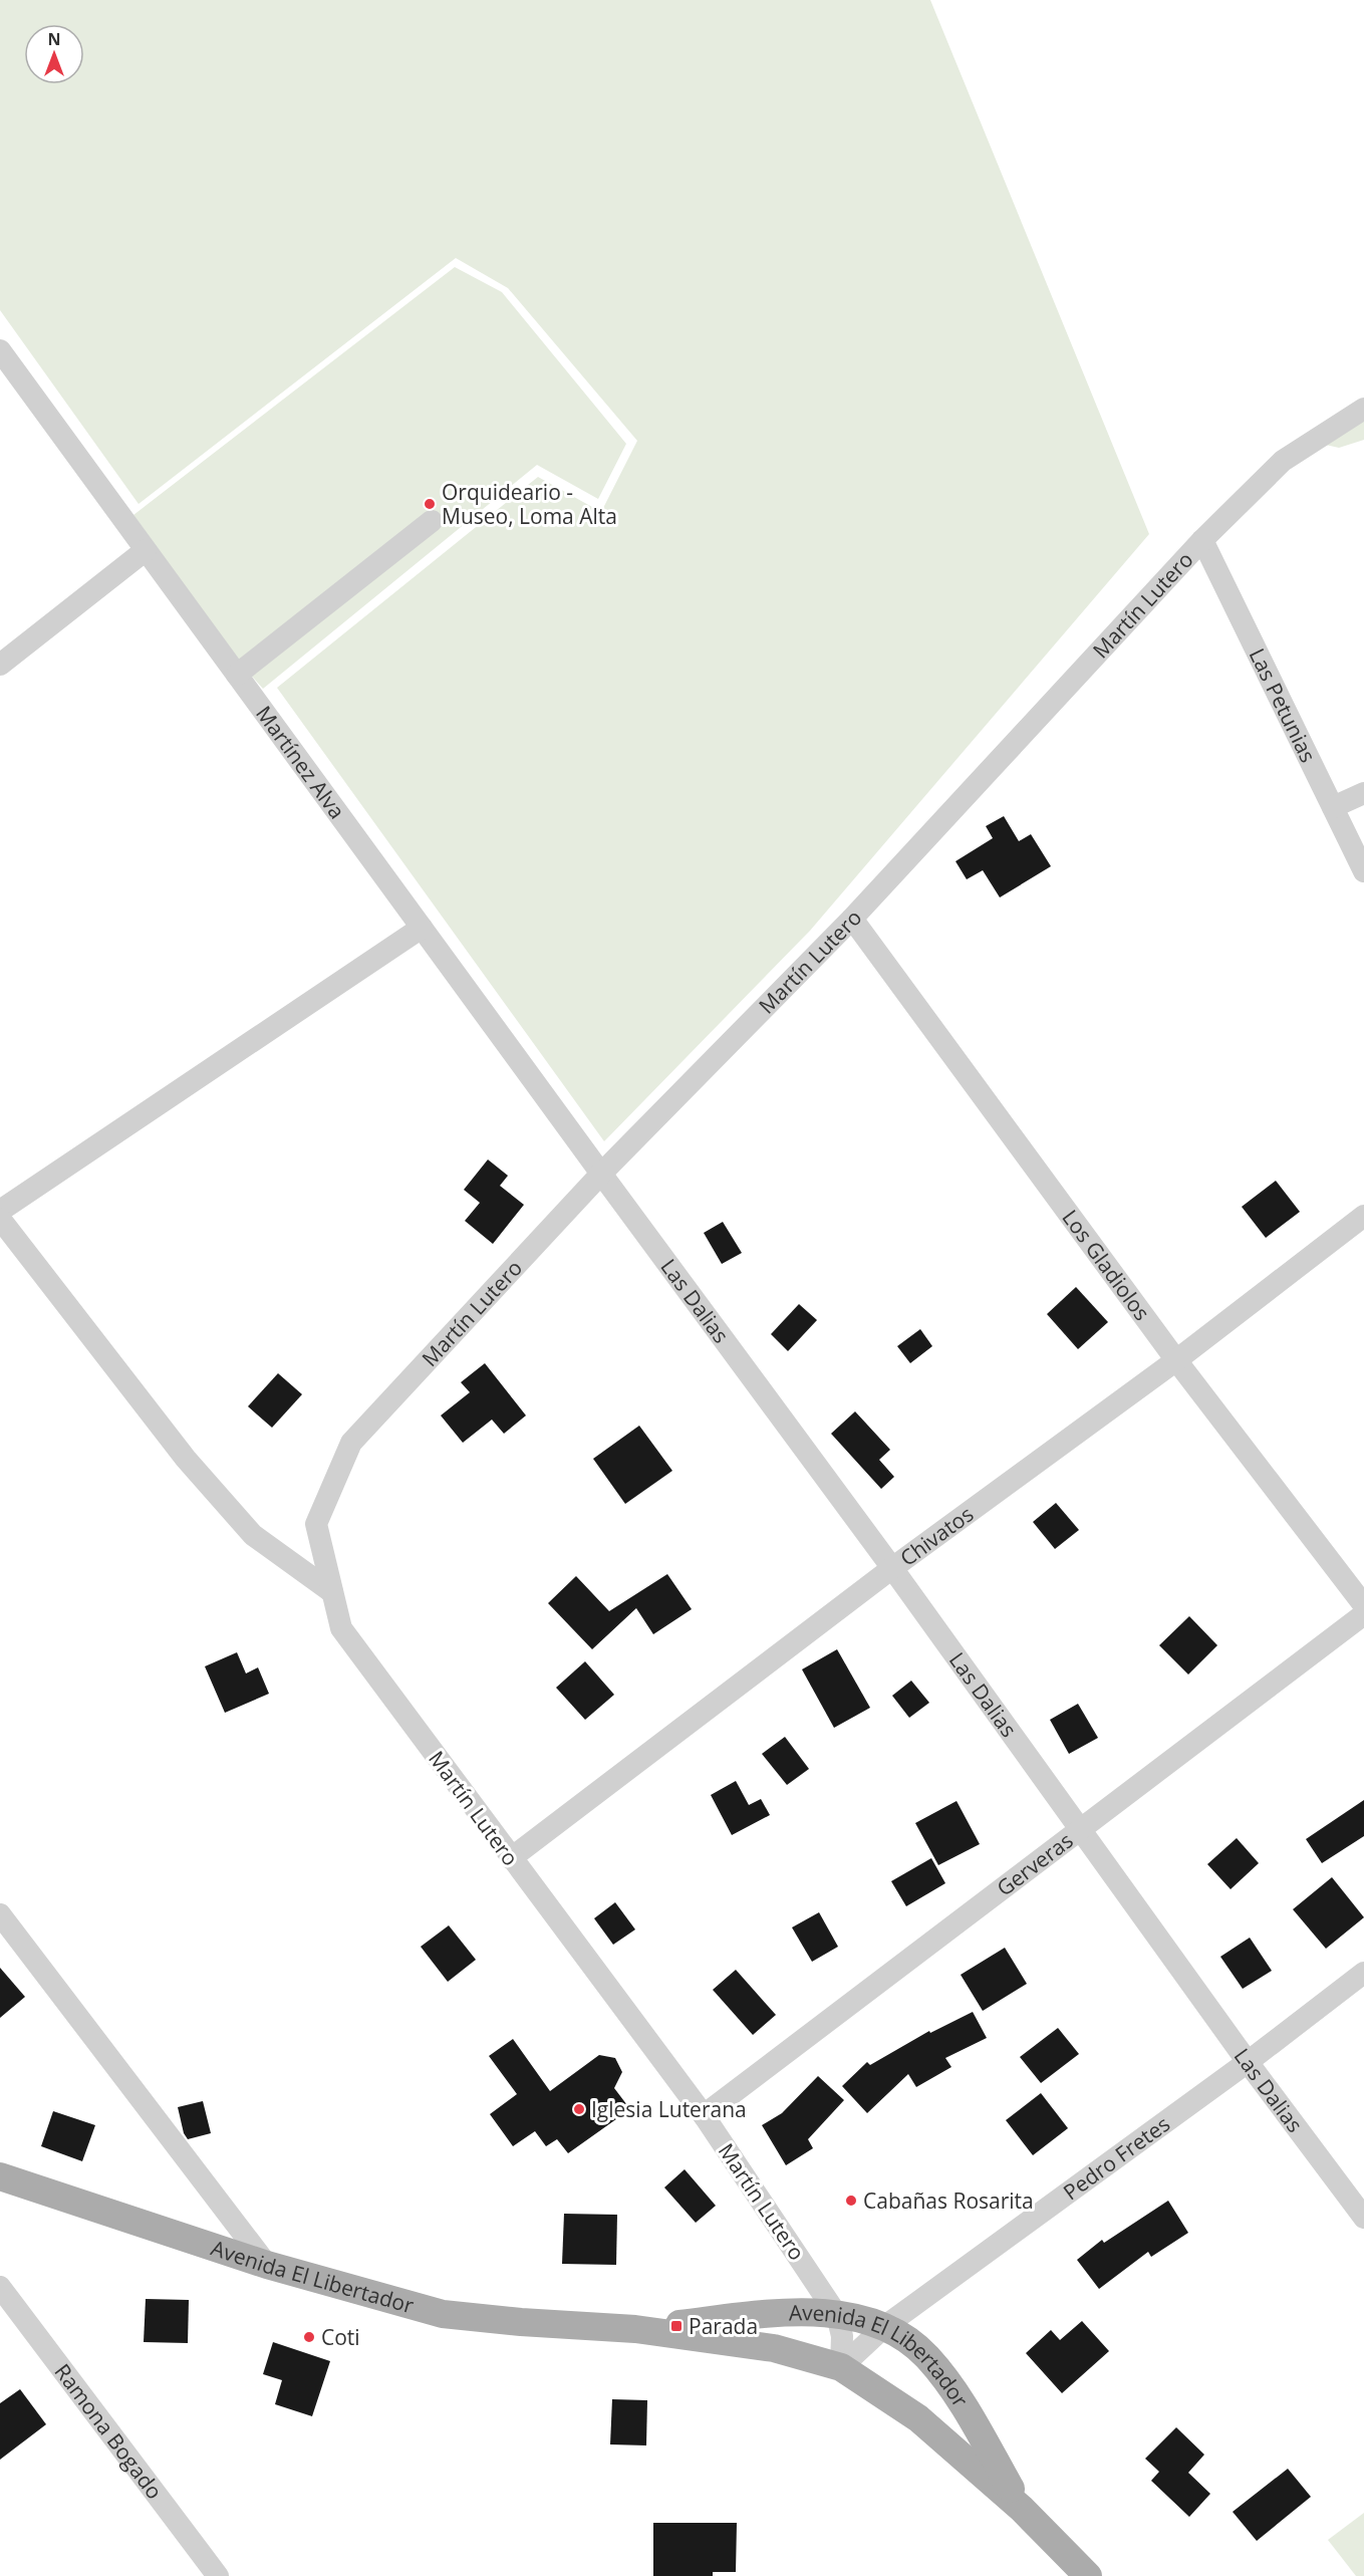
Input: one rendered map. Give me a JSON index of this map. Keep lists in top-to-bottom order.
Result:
{
  "streets": {
    "main road": ["Avenida El Libertador"],
    "street": [
      "Martín Lutero",
      "Las Petunias",
      "Martínez Alva",
      "Los Gladiolos",
      "Las Dalias",
      "Chivatos",
      "Gerveras",
      "Pedro Fretes",
      "Ramona Bogado"
    ]
  },
  "crossings": [
    ["Martín Lutero", "Las Petunias"],
    ["Martín Lutero", "Martínez Alva"],
    ["Martín Lutero", "Los Gladiolos"],
    ["Martín Lutero", "Las Dalias"],
    ["Martín Lutero", "Chivatos"],
    ["Martín Lutero", "Gerveras"],
    ["Martín Lutero", "Pedro Fretes"],
    ["Martín Lutero", "Avenida El Libertador"],
    ["Martínez Alva", "Las Dalias"],
    ["Los Gladiolos", "Chivatos"],
    ["Las Dalias", "Chivatos"],
    ["Las Dalias", "Gerveras"],
    ["Las Dalias", "Pedro Fretes"],
    ["Pedro Fretes", "Avenida El Libertador"]
  ],
  "places": {
    "other": [
      "Orquideario - Museo, Loma Alta",
      "Iglesia Luterana",
      "Cabañas Rosarita",
      "Coti"
    ],
    "transit": ["Parada"]
  },
  "north": "top"
}
